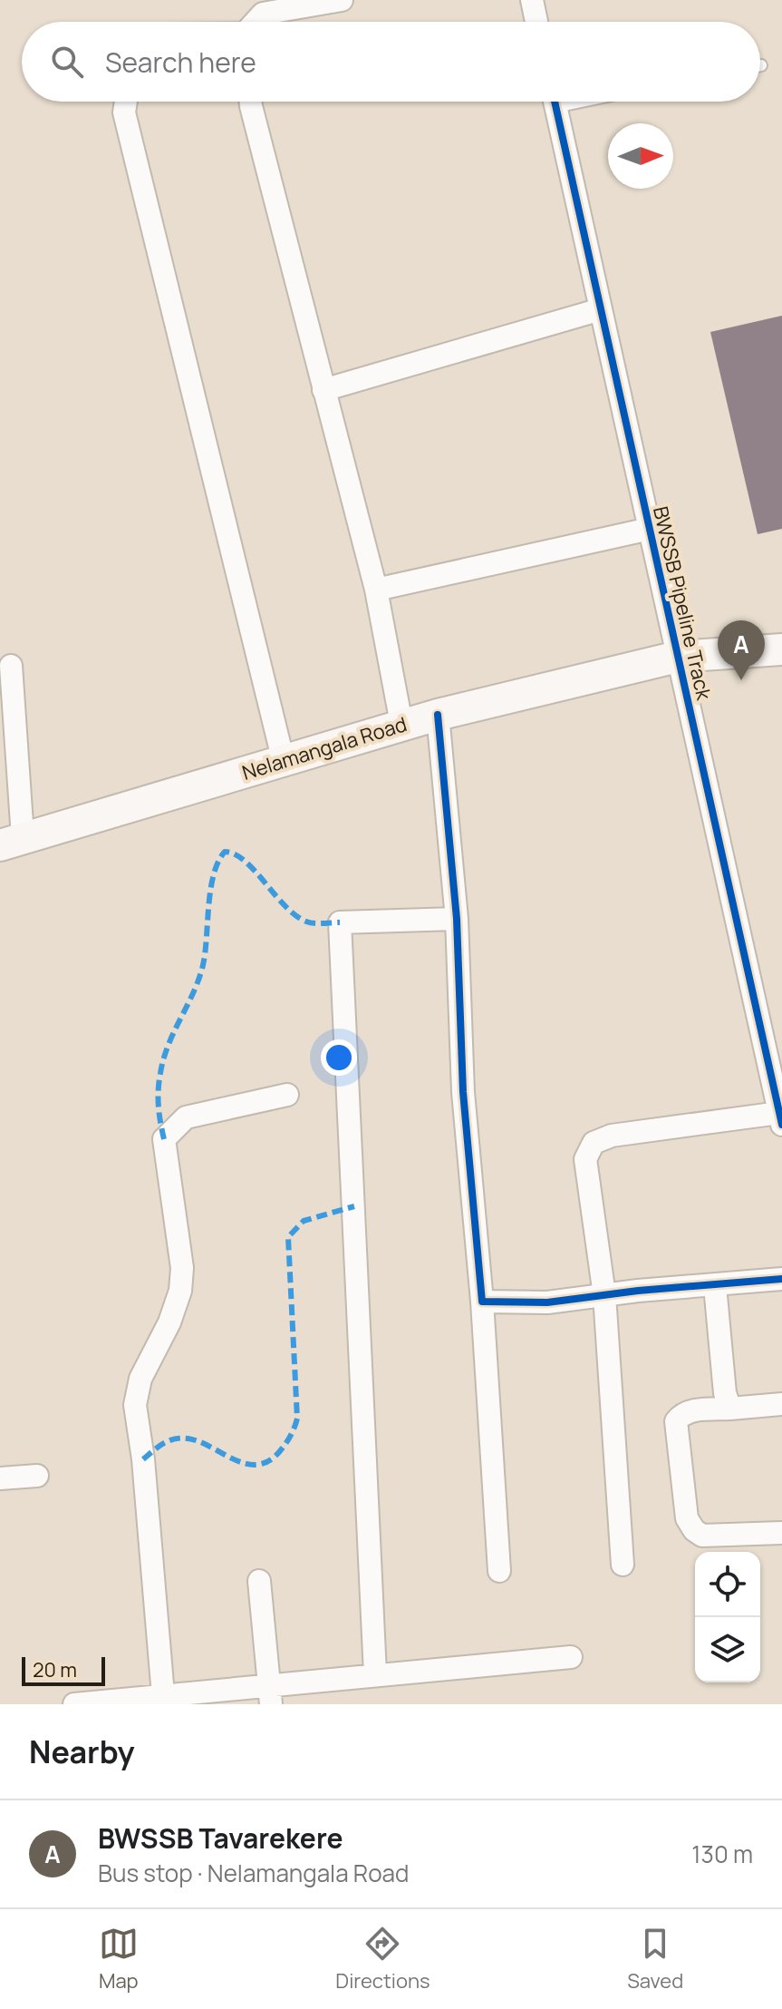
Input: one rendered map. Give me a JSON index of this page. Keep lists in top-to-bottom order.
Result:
{
  "streets": {
    "main road": ["Nelamangala Road"],
    "street": ["BWSSB Pipeline Track"]
  },
  "crossings": [
    ["BWSSB Pipeline Track", "Nelamangala Road"]
  ],
  "scale_bar": "20 m",
  "north": "right",
  "page": {
    "search": "Search here",
    "pins": "A",
    "scale": "20 m",
    "heading": "Nearby",
    "list": [
      {
        "mark": "A",
        "name": "BWSSB Tavarekere",
        "note": "Bus stop · Nelamangala Road",
        "value": "130 m"
      }
    ],
    "nav": ["Map", "Directions", "Saved"]
  }
}
